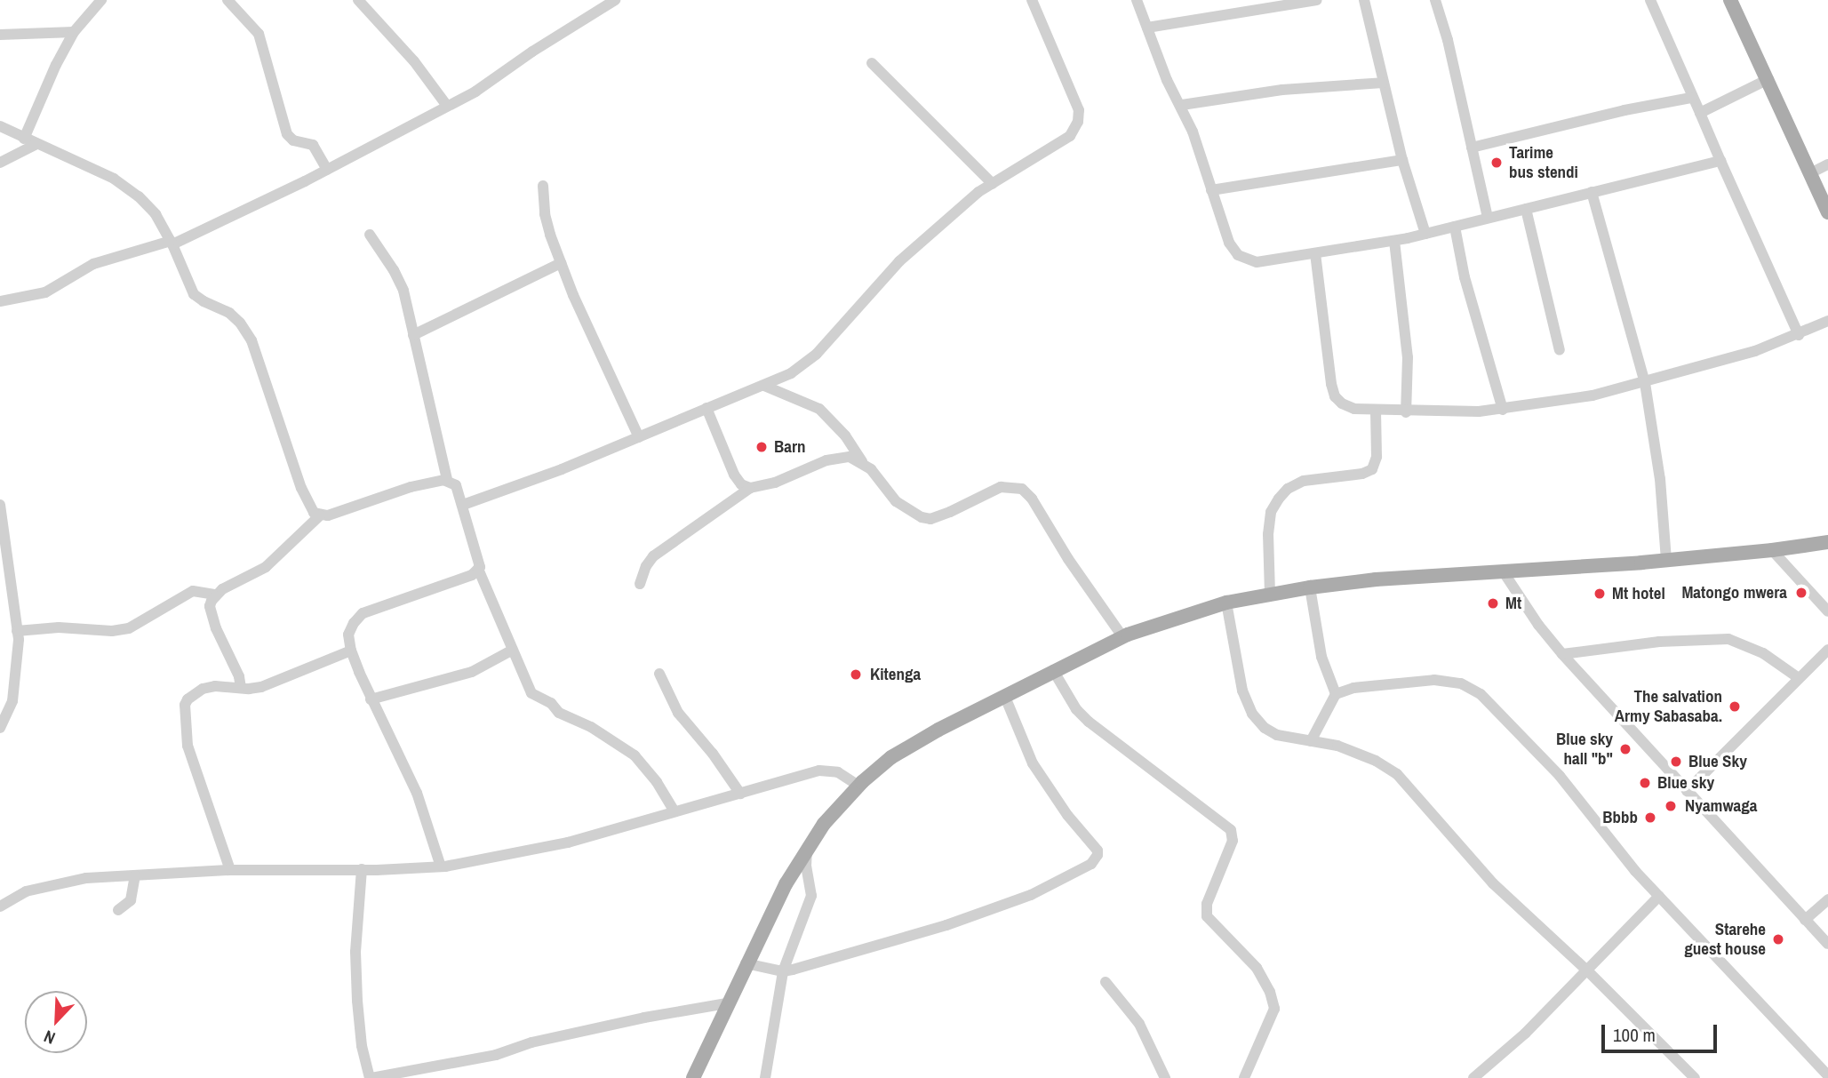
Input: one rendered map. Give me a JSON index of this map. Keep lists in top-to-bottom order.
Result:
{
  "places": [
    "Tarime bus stendi",
    "Barn",
    "Matongo mwera",
    "Mt hotel",
    "Mt",
    "Kitenga",
    "The salvation Army Sabasaba.",
    "Blue sky hall \"b\"",
    "Blue Sky",
    "Blue sky",
    "Nyamwaga",
    "Bbbb",
    "Starehe guest house"
  ],
  "scale_bar": "100 m",
  "north": "bottom left"
}
